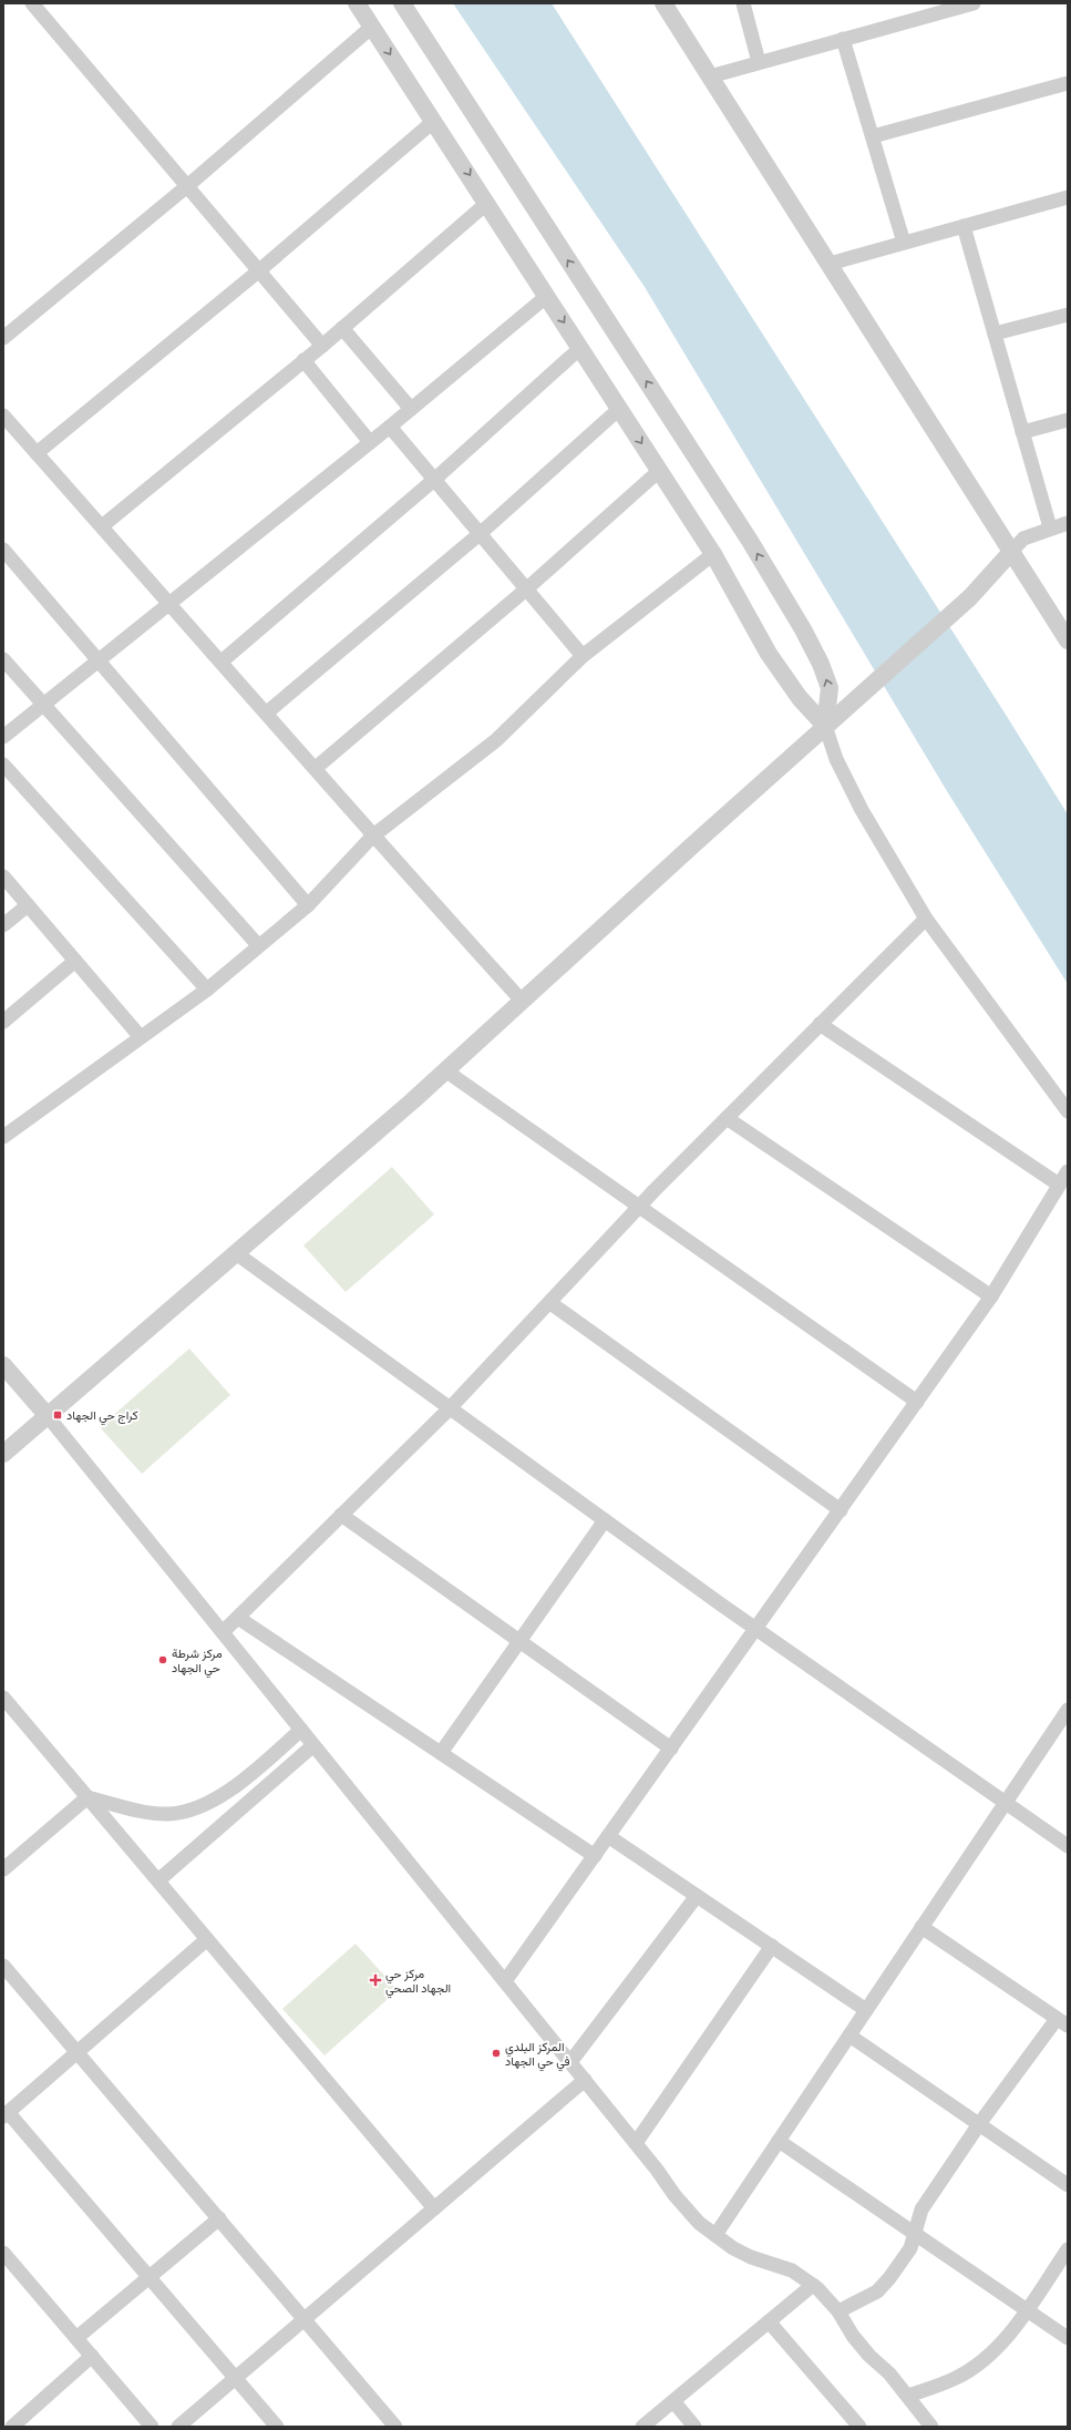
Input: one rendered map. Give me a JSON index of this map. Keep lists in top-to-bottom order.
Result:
{
  "places": {
    "transit": ["كراج حي الجهاد"],
    "other": ["مركز شرطة حي الجهاد", "المركز البلدي في حي الجهاد"],
    "health": ["مركز حي الجهاد الصحي"]
  }
}
